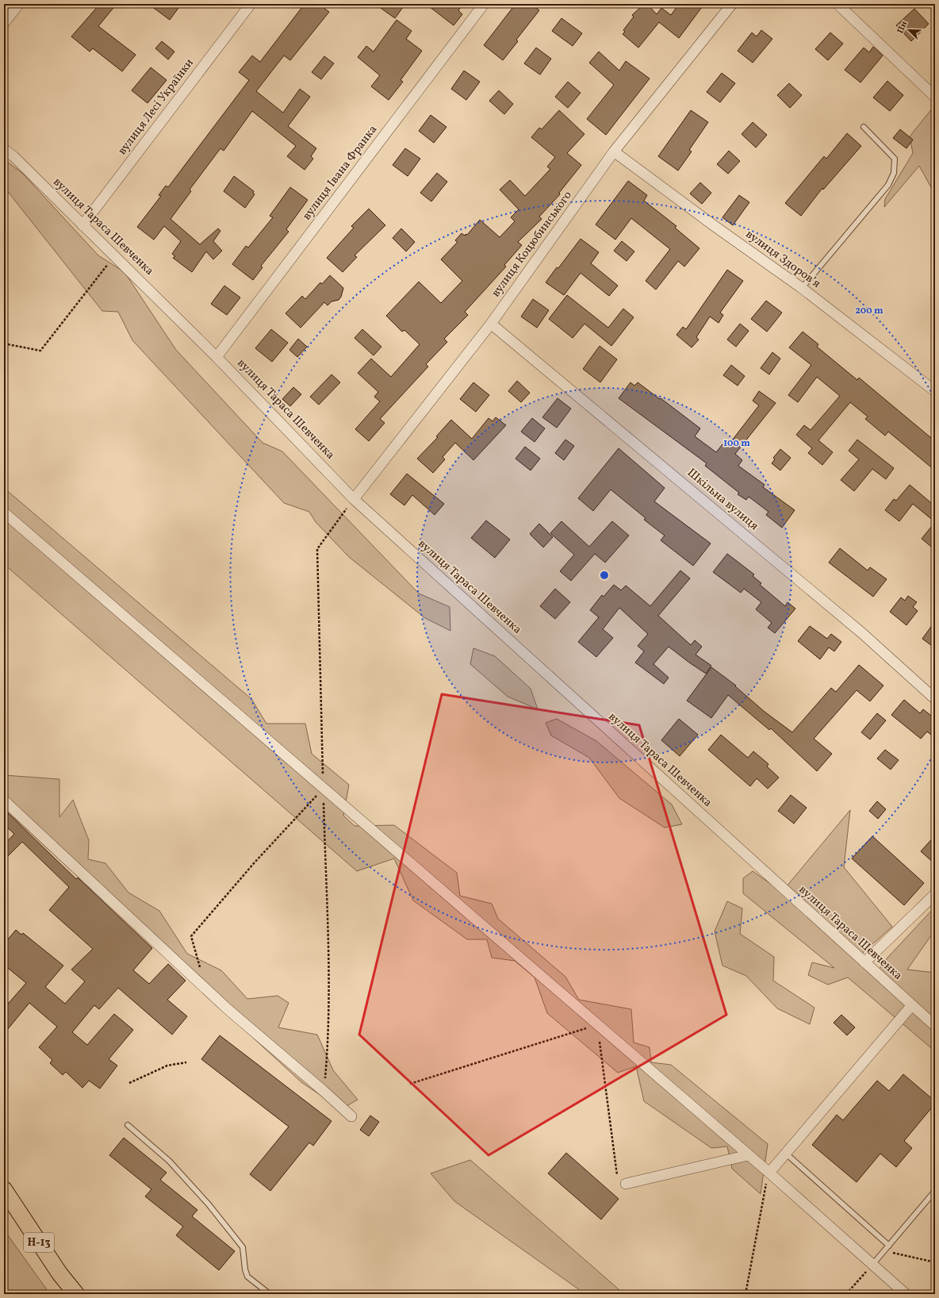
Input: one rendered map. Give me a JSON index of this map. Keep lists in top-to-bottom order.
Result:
{
  "streets": {
    "main road": ["Н-13"],
    "street": [
      "вулиця Лесі Українки",
      "вулиця Івана Франка",
      "вулиця Тараса Шевченка",
      "вулиця Коцюбинського",
      "вулиця Здоровʼя",
      "Шкільна вулиця"
    ]
  },
  "crossings": [
    ["вулиця Лесі Українки", "вулиця Тараса Шевченка"],
    ["вулиця Івана Франка", "вулиця Тараса Шевченка"],
    ["вулиця Тараса Шевченка", "вулиця Коцюбинського"],
    ["вулиця Коцюбинського", "вулиця Здоровʼя"],
    ["вулиця Коцюбинського", "Шкільна вулиця"]
  ],
  "north": "top left",
  "rings": ["200 m", "100 m"]
}
